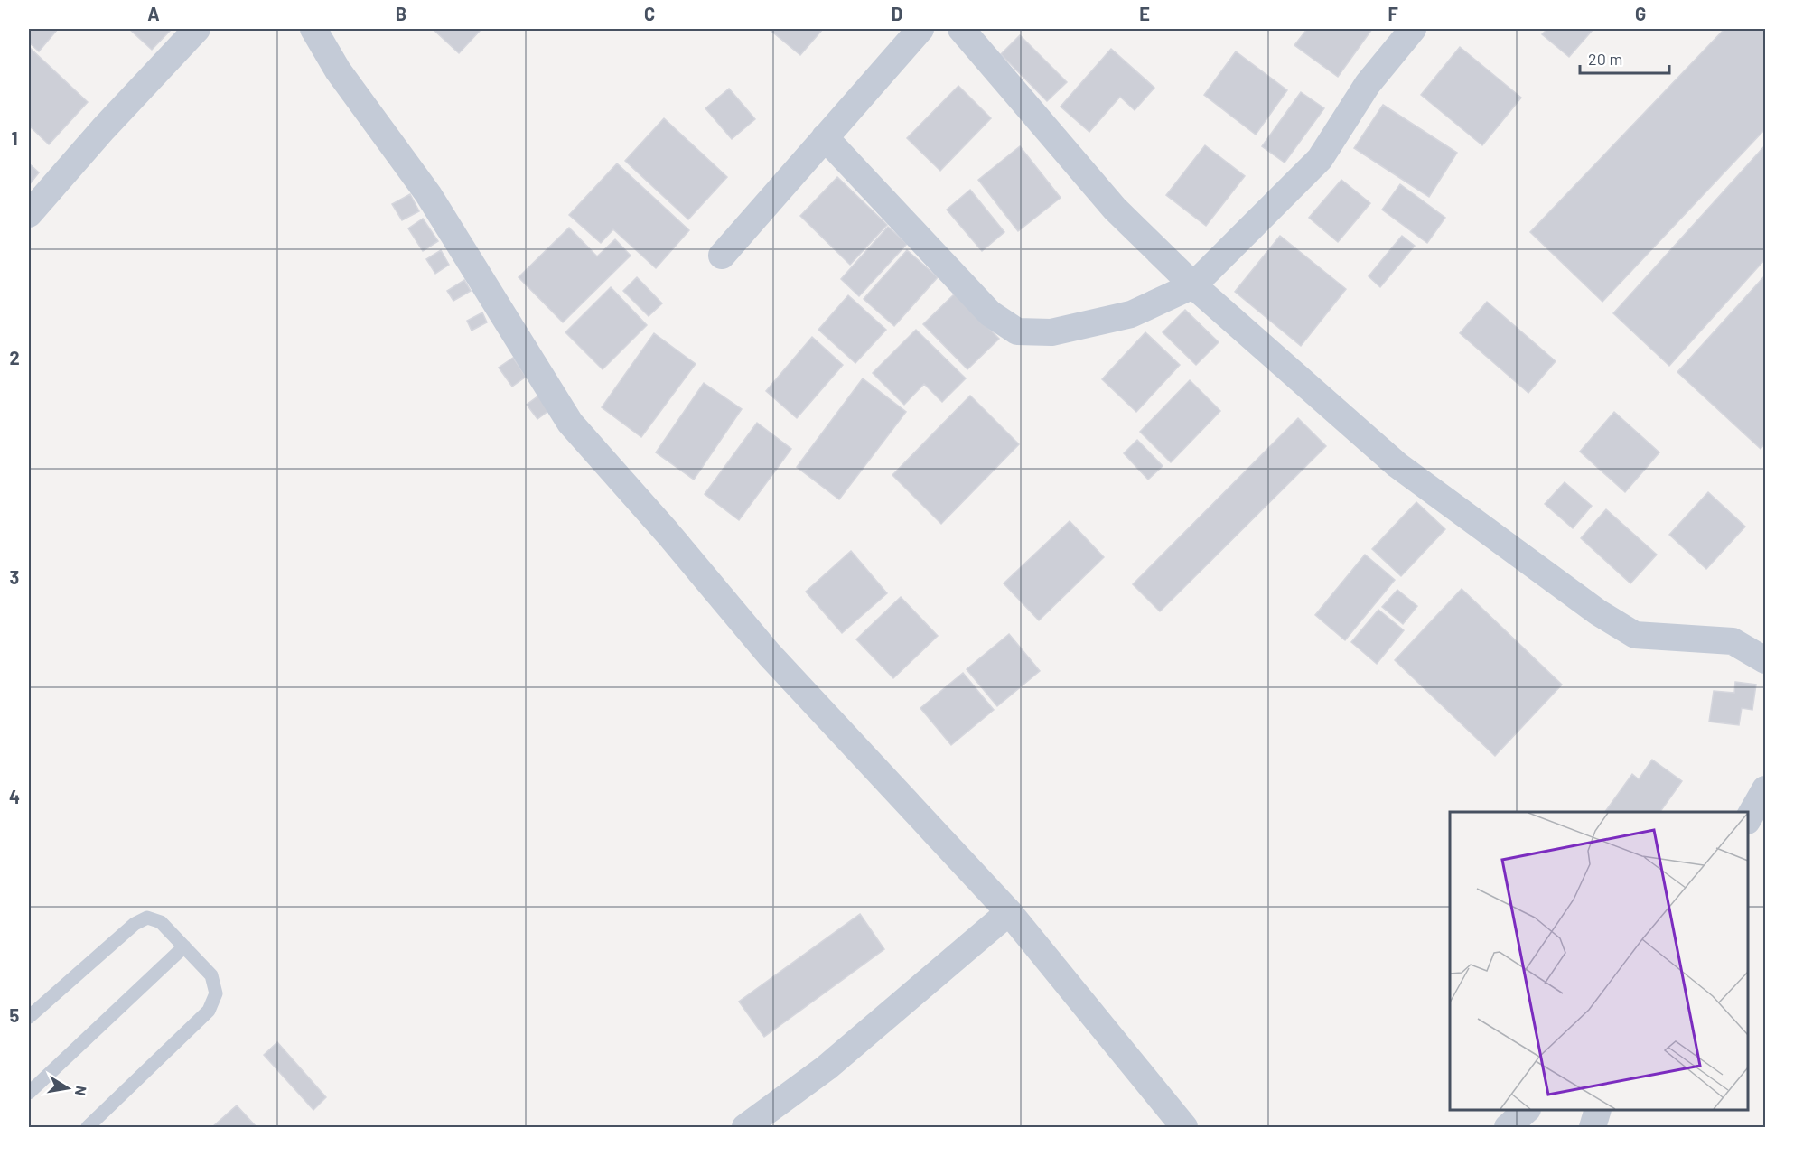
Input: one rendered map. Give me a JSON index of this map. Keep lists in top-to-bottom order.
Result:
{
  "scale_bar": "20 m",
  "north": "right",
  "grid": {
    "columns": [
      "A",
      "B",
      "C",
      "D",
      "E",
      "F",
      "G"
    ],
    "rows": [
      "1",
      "2",
      "3",
      "4",
      "5"
    ]
  }
}
